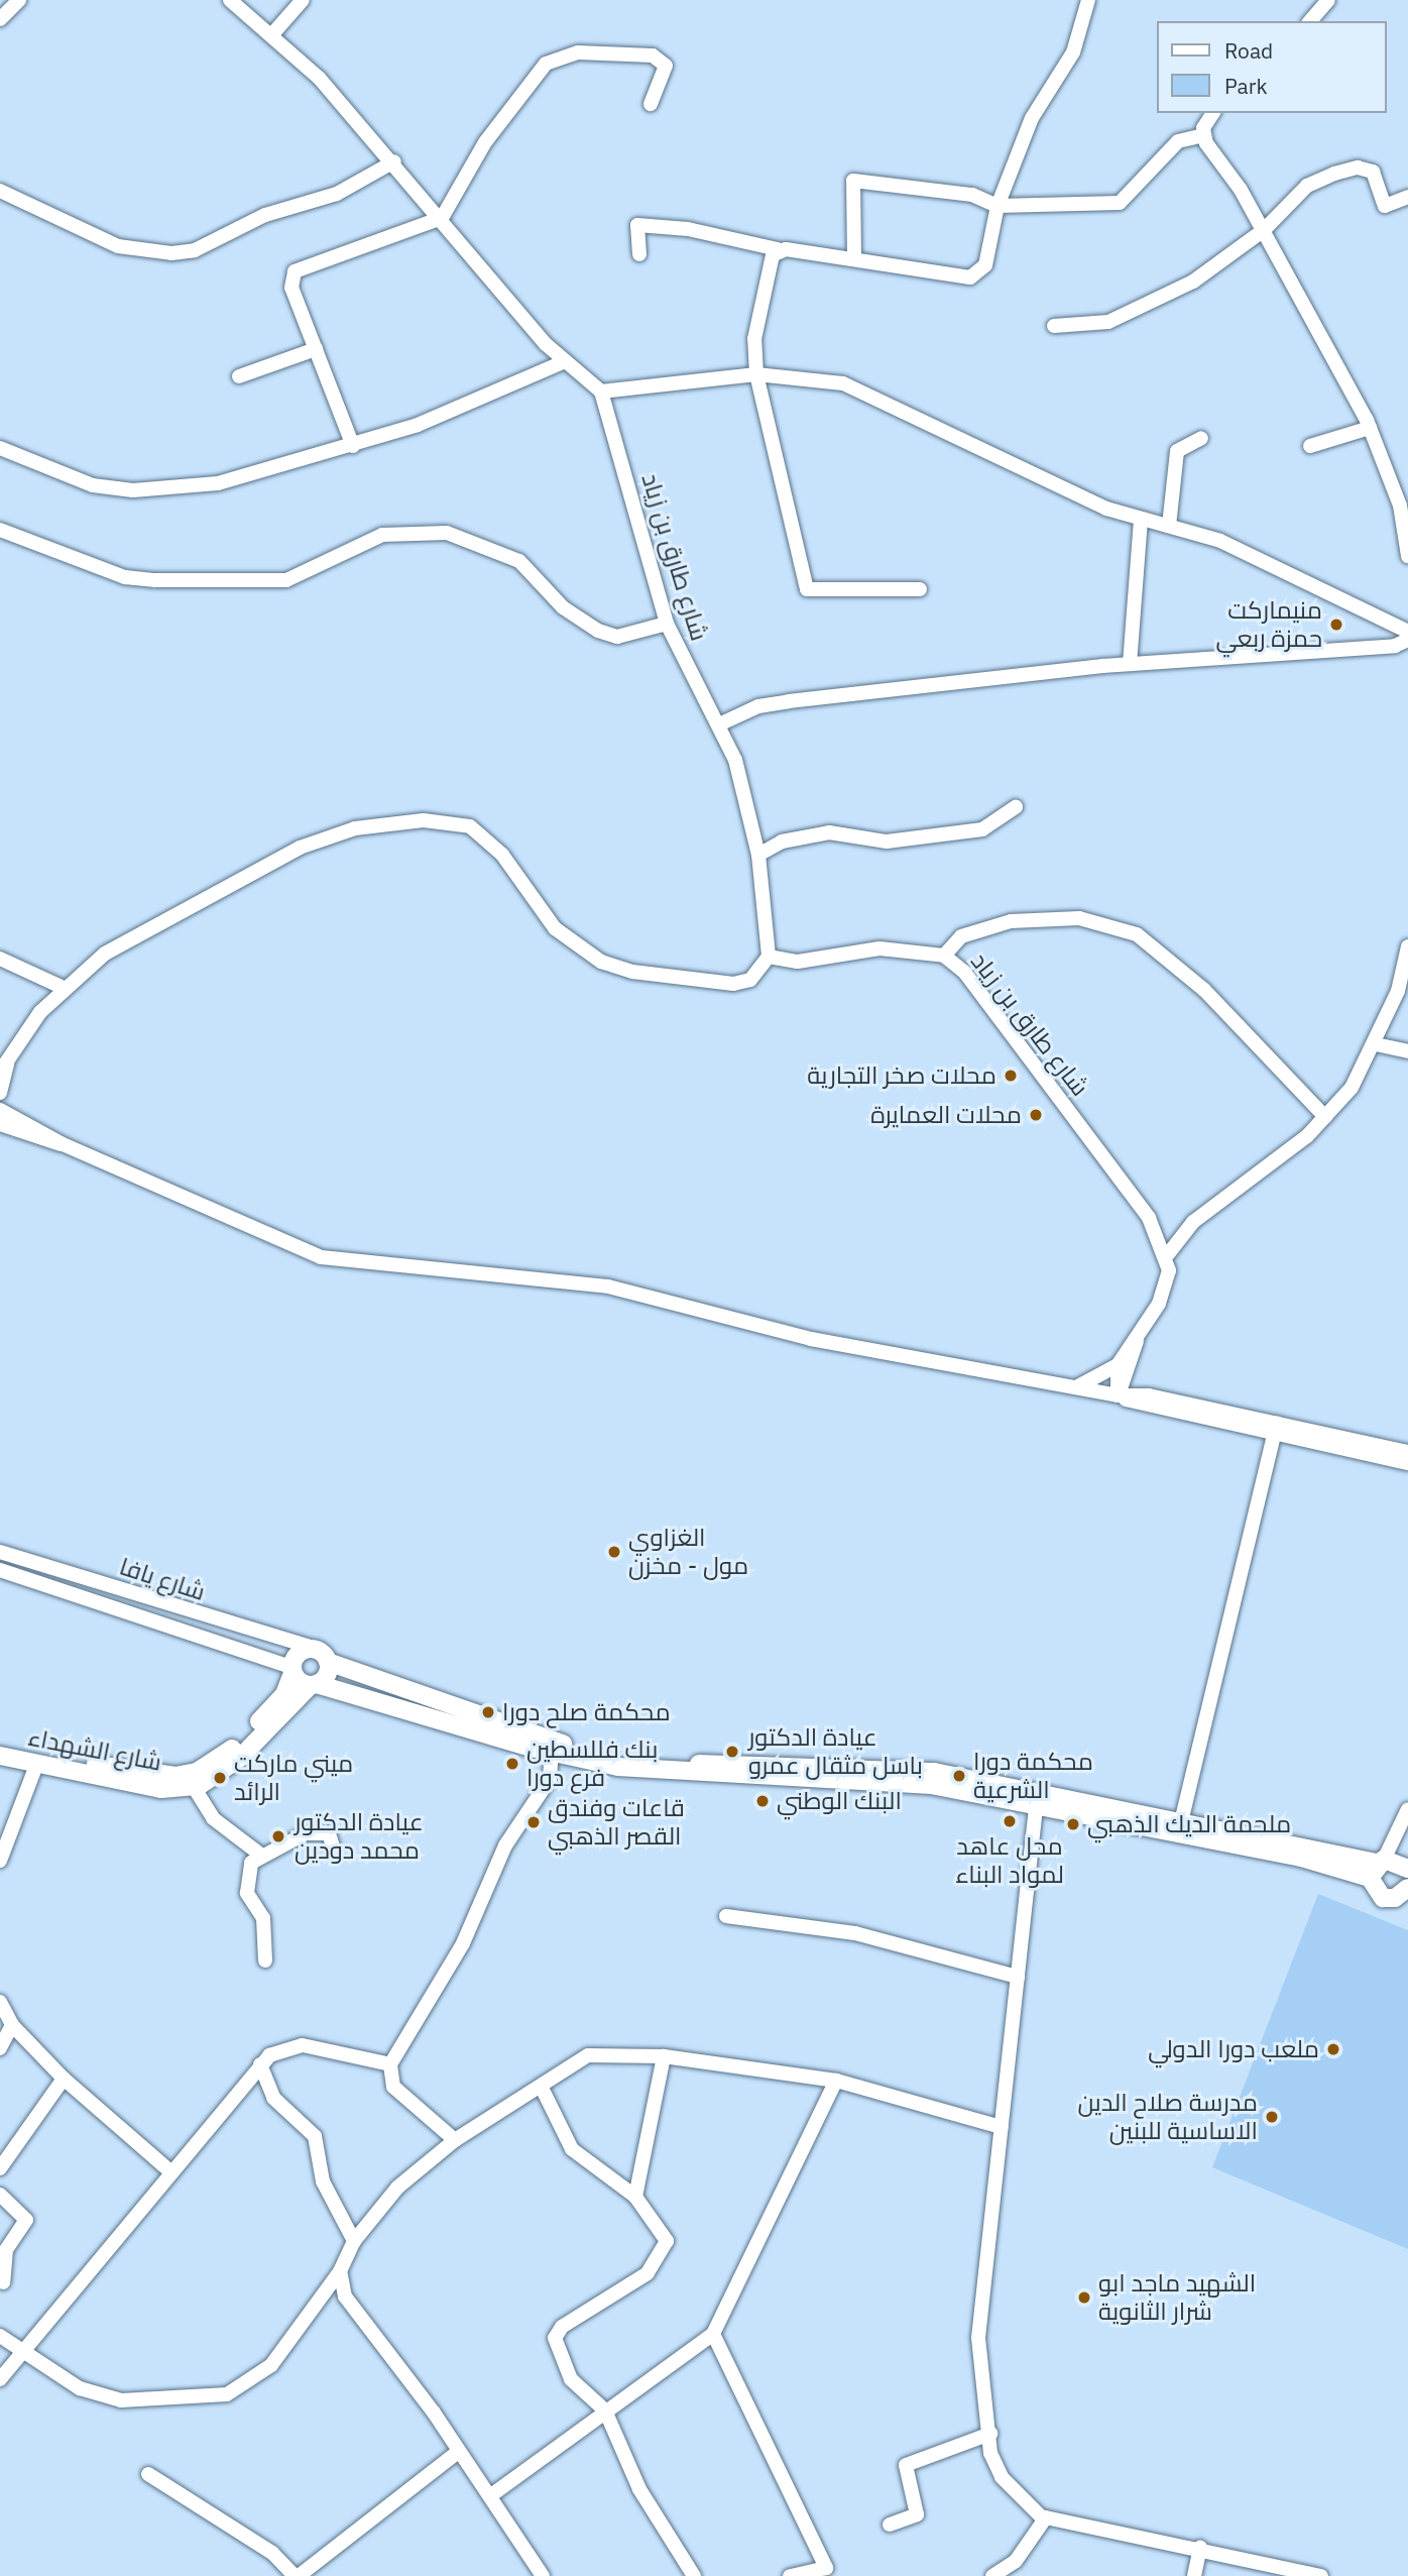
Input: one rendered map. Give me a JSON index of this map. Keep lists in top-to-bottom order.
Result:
{
  "streets": {
    "main road": ["شارع الشهداء"],
    "street": ["شارع طارق بن زياد", "شارع يافا"]
  },
  "crossings": [
    ["شارع يافا", "شارع الشهداء"]
  ],
  "places": [
    "منيماركت حمزة ربعي",
    "محلات صخر التجارية",
    "محلات العمايرة",
    "الغزاوي مول - مخزن",
    "محكمة صلح دورا",
    "عيادة الدكتور باسل مثقال عمرو",
    "بنك فللسطين فرع دورا",
    "محكمة دورا الشرعية",
    "ميني ماركت الرائد",
    "البنك الوطني",
    "محل عاهد لمواد البناء",
    "قاعات وفندق القصر الذهبي",
    "ملحمة الديك الذهبي",
    "عيادة الدكتور محمد دودين",
    "ملعب دورا الدولي",
    "مدرسة صلاح الدين الاساسية للبنين",
    "الشهيد ماجد ابو شرار الثانوية"
  ],
  "legend": ["Road", "Park"]
}
